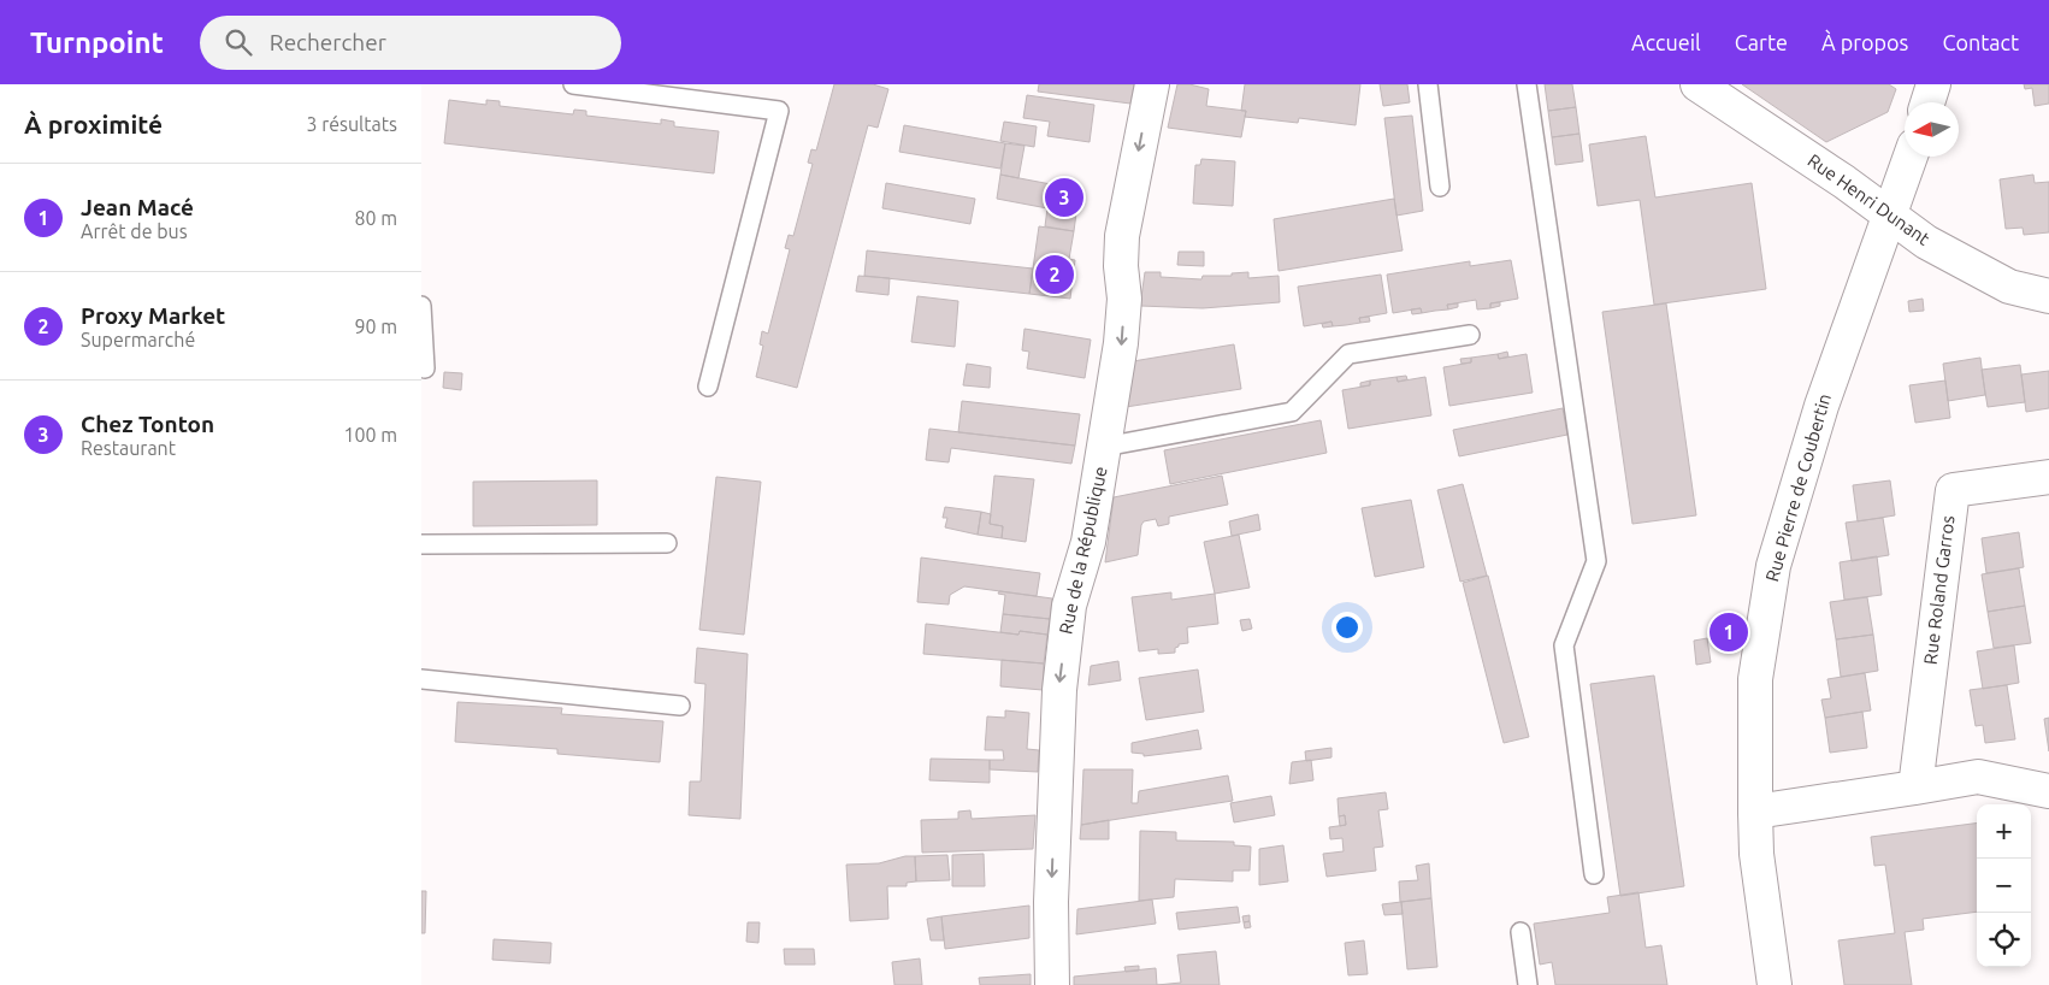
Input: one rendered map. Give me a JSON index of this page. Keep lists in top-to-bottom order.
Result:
{
  "streets": {
    "street": [
      "Rue Henri Dunant",
      "Rue Pierre de Coubertin",
      "Rue de la République",
      "Rue Roland Garros"
    ]
  },
  "crossings": [
    ["Rue Henri Dunant", "Rue Pierre de Coubertin"]
  ],
  "one_way": ["Rue de la République"],
  "north": "left",
  "page": {
    "header": "Turnpoint",
    "search": "Rechercher",
    "nav": [
      "Accueil",
      "Carte",
      "À propos",
      "Contact"
    ],
    "heading": ["À proximité", "3 résultats"],
    "list": [
      {
        "mark": "1",
        "name": "Jean Macé",
        "note": "Arrêt de bus",
        "value": "80 m"
      },
      {
        "mark": "2",
        "name": "Proxy Market",
        "note": "Supermarché",
        "value": "90 m"
      },
      {
        "mark": "3",
        "name": "Chez Tonton",
        "note": "Restaurant",
        "value": "100 m"
      }
    ],
    "pins": ["3", "2", "1"],
    "map_buttons": ["+", "−"]
  }
}
